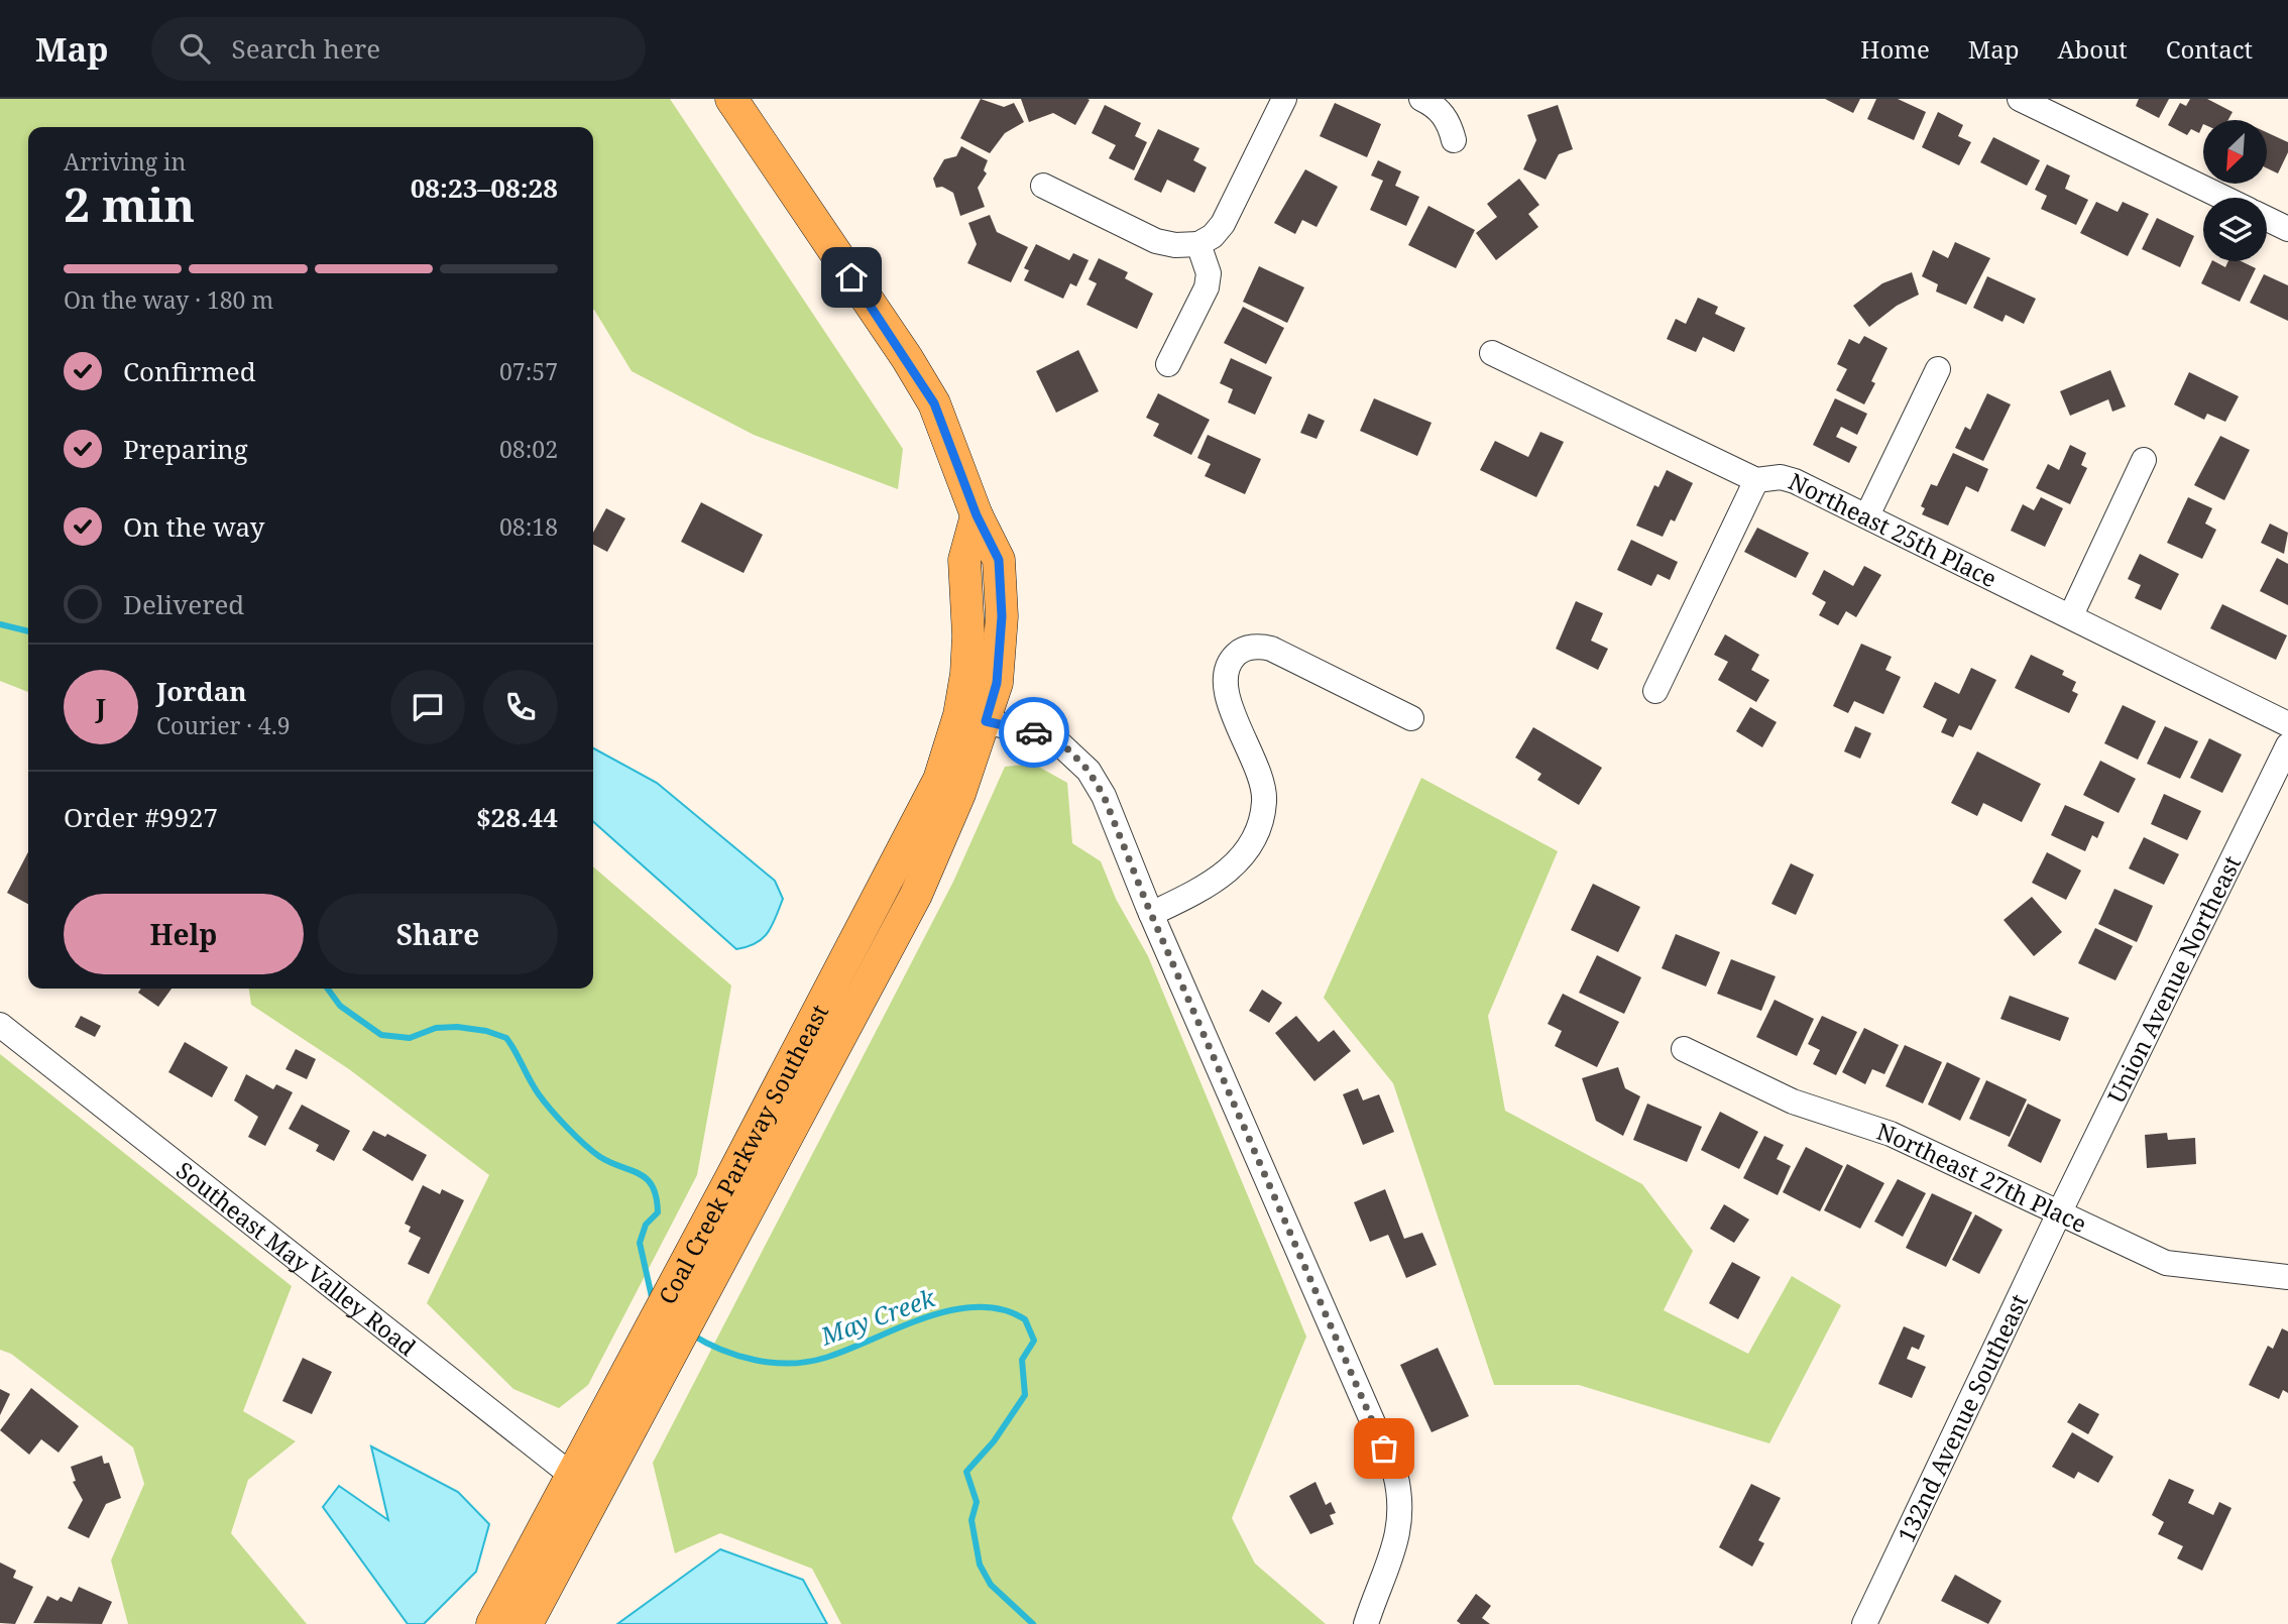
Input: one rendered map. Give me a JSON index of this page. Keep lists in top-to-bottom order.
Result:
{
  "streets": {
    "main road": ["Coal Creek Parkway Southeast"],
    "street": [
      "Northeast 25th Place",
      "Union Avenue Northeast",
      "Northeast 27th Place",
      "Southeast May Valley Road",
      "132nd Avenue Southeast"
    ]
  },
  "crossings": [
    ["Union Avenue Northeast", "Northeast 27th Place"],
    ["Union Avenue Northeast", "132nd Avenue Southeast"],
    ["Coal Creek Parkway Southeast", "Southeast May Valley Road"],
    ["Northeast 27th Place", "132nd Avenue Southeast"]
  ],
  "water": ["May Creek"],
  "north": "bottom left",
  "page": {
    "header": "Map",
    "search": "Search here",
    "nav": [
      "Home",
      "Map",
      "About",
      "Contact"
    ],
    "heading": ["2 min", "Arriving in", "08:23–08:28"],
    "panel": [
      "Jordan",
      "Courier · 4.9",
      "Order #9927",
      "$28.44"
    ],
    "bar": "On the way · 180 m",
    "list": [
      ["Confirmed", "07:57"],
      ["Preparing", "08:02"],
      ["On the way", "08:18"],
      "Delivered"
    ],
    "round": "J",
    "buttons": ["Help", "Share"]
  }
}
